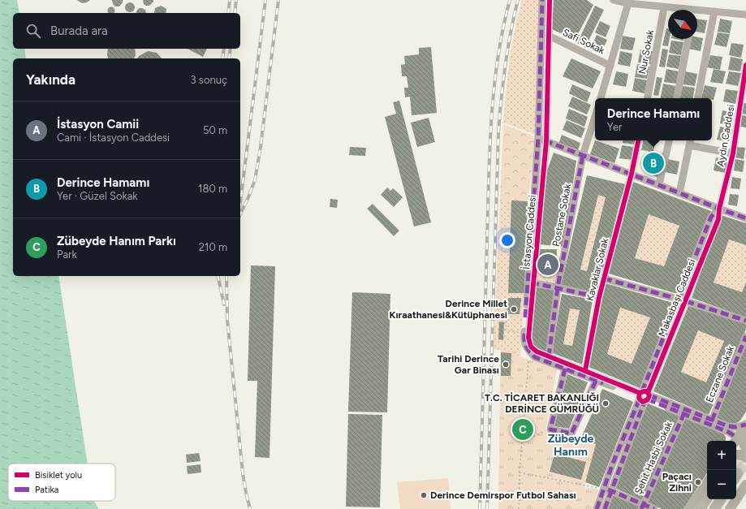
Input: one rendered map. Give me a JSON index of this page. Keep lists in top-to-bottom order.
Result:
{
  "streets": {
    "street": [
      "Safi Sokak",
      "Nur Sokak",
      "Aydın Caddesi",
      "Postane Sokak",
      "İstasyon Caddesi",
      "Kavaklar Sokak",
      "Makasbaşı Caddesi",
      "Eczane Sokak",
      "Şehit Hasbi Sokak"
    ]
  },
  "crossings": [
    ["Safi Sokak", "İstasyon Caddesi"],
    ["Aydın Caddesi", "Makasbaşı Caddesi"],
    ["Postane Sokak", "İstasyon Caddesi"],
    ["İstasyon Caddesi", "Kavaklar Sokak"],
    ["İstasyon Caddesi", "Makasbaşı Caddesi"],
    ["İstasyon Caddesi", "Şehit Hasbi Sokak"]
  ],
  "districts": ["Zübeyde Hanım"],
  "places": [
    "Derince Millet Kıraathanesi&Kütüphanesi",
    "Tarihi Derince Gar Binası",
    "T.C. TİCARET BAKANLIĞI DERİNCE GÜMRÜĞÜ",
    "Paçacı Zihni",
    "Derince Demirspor Futbol Sahası"
  ],
  "legend": ["Bisiklet yolu", "Patika"],
  "north": "bottom right",
  "page": {
    "search": "Burada ara",
    "heading": ["Yakında", "3 sonuç"],
    "popup": ["Derince Hamamı", "Yer"],
    "list": [
      {
        "mark": "A",
        "name": "İstasyon Camii",
        "note": "Cami · İstasyon Caddesi",
        "value": "50 m"
      },
      {
        "mark": "B",
        "name": "Derince Hamamı",
        "note": "Yer · Güzel Sokak",
        "value": "180 m"
      },
      {
        "mark": "C",
        "name": "Zübeyde Hanım Parkı",
        "note": "Park",
        "value": "210 m"
      }
    ],
    "pins": ["B", "A", "C"],
    "map_buttons": ["+", "−"]
  }
}
